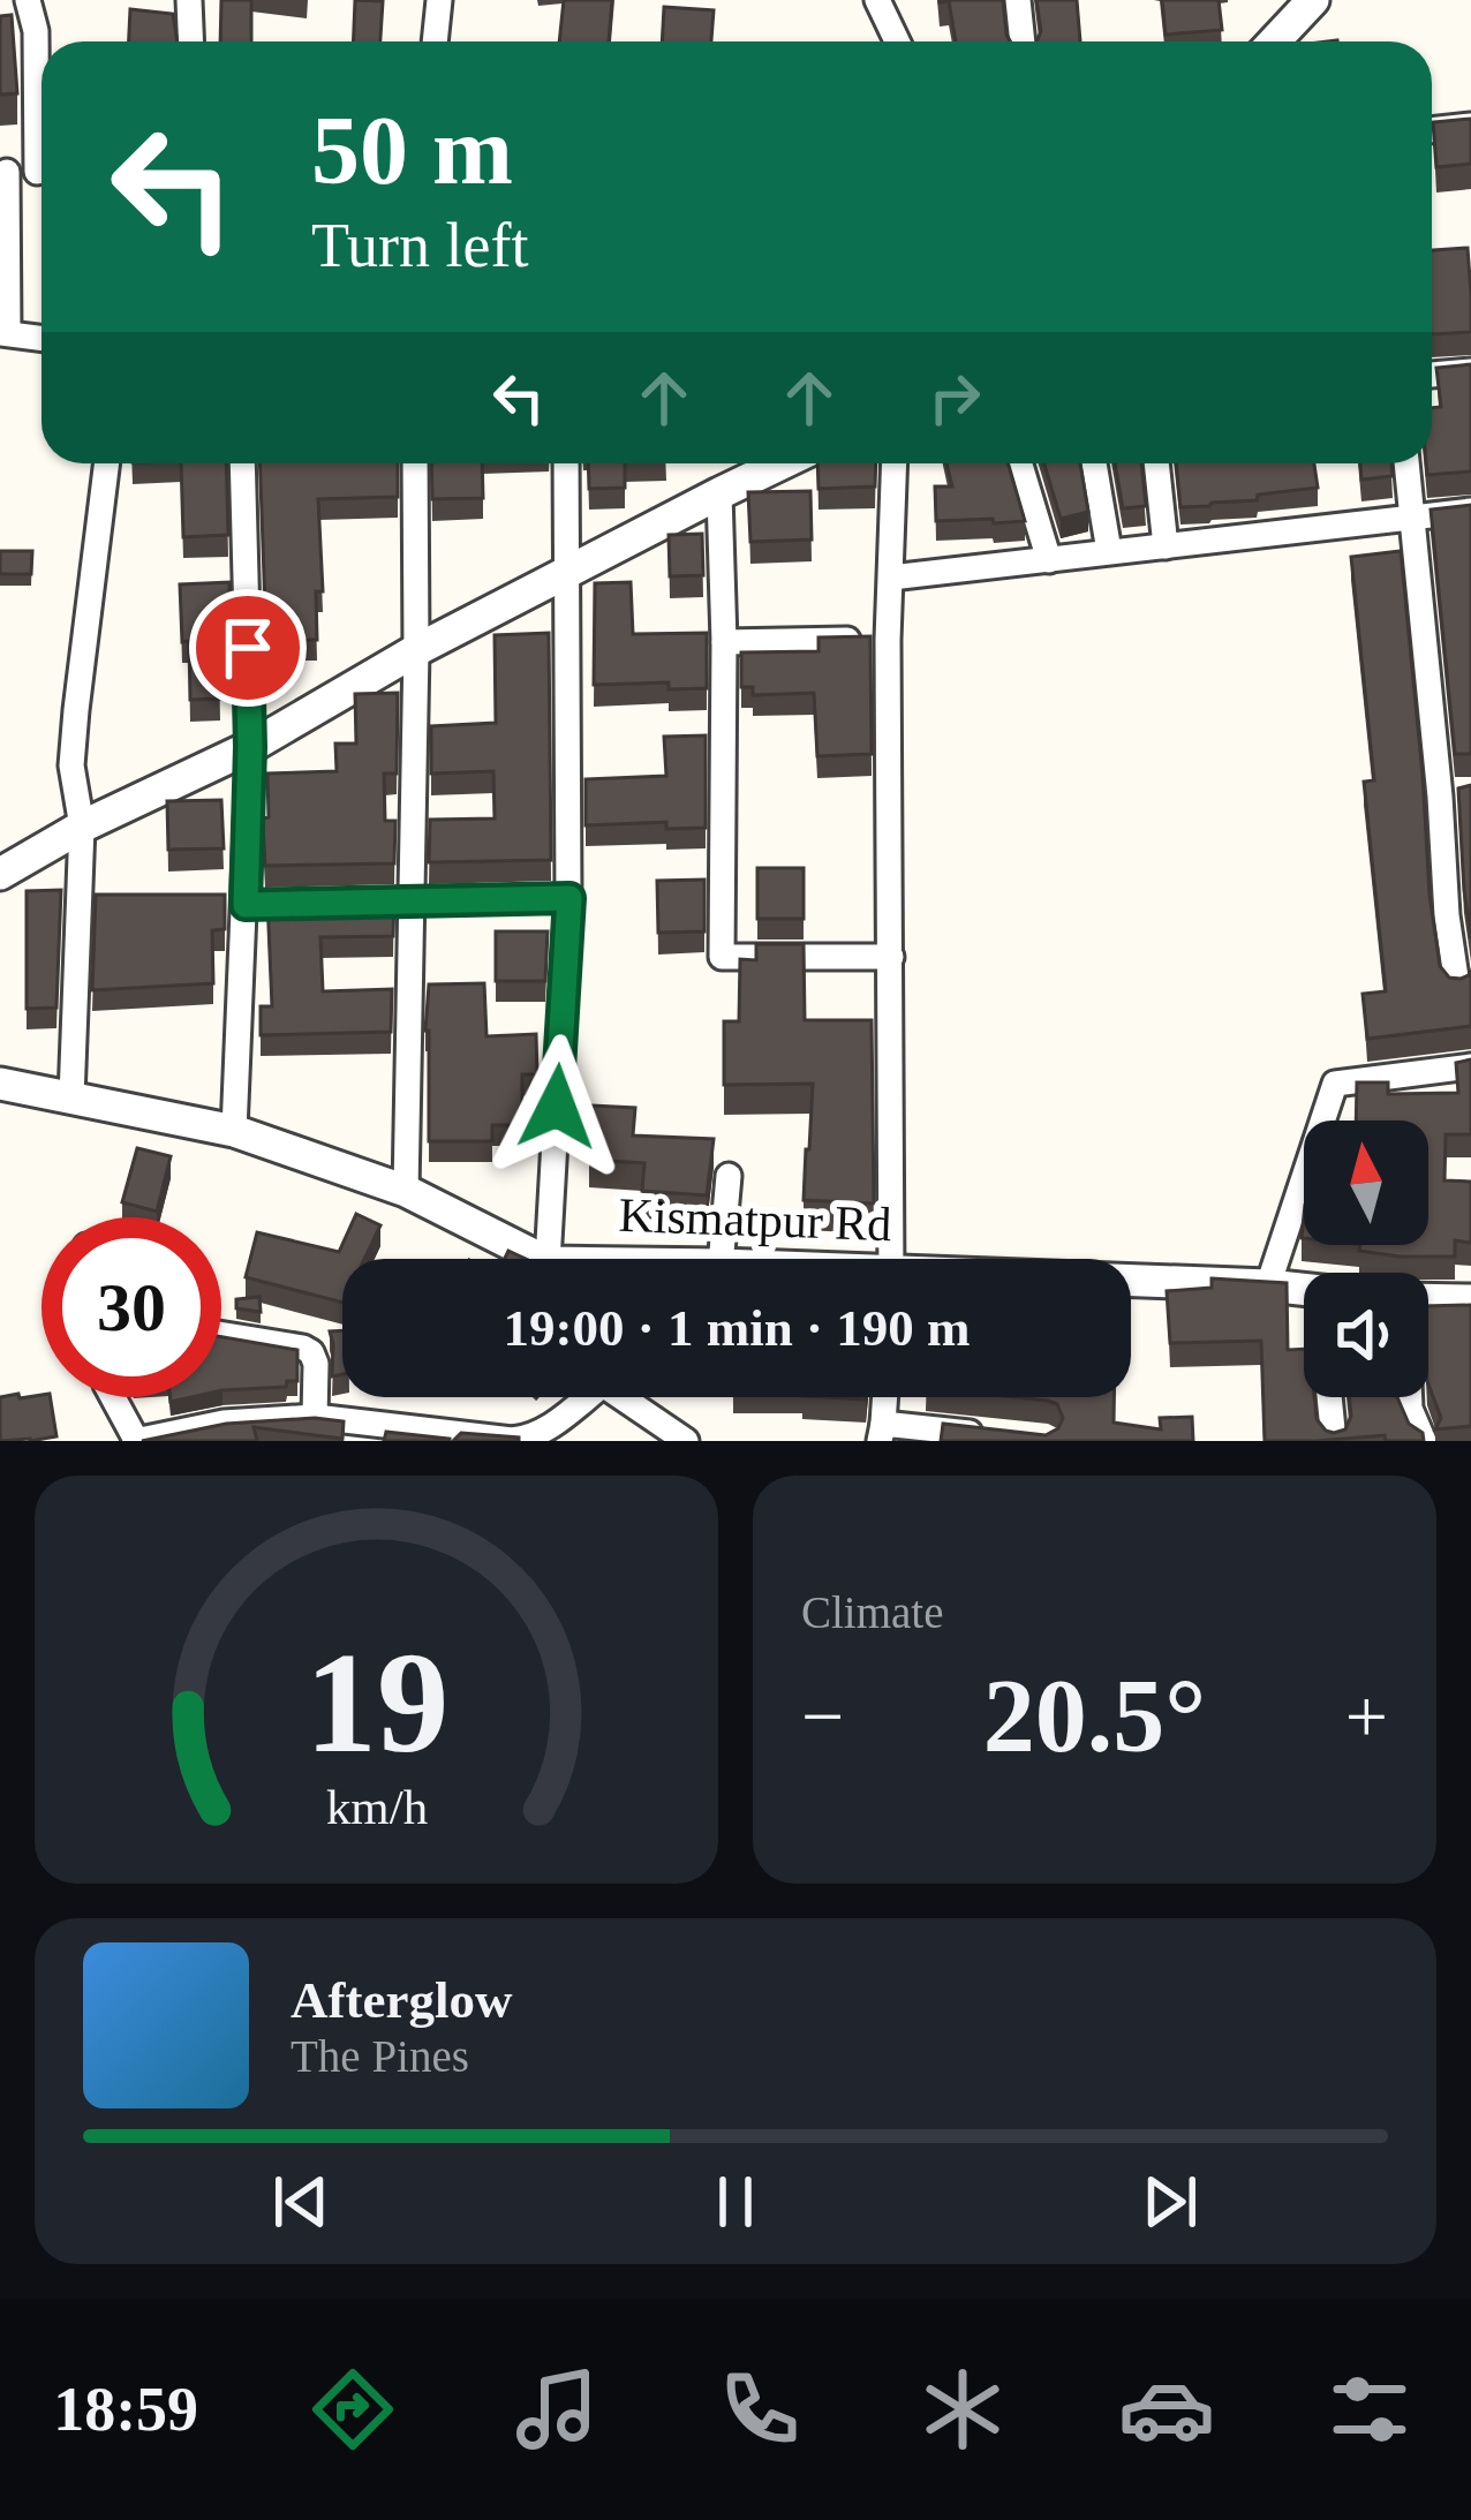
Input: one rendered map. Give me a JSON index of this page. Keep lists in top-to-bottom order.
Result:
{
  "streets": {
    "street": ["Kismatpur Rd"]
  },
  "north": "top",
  "page": {
    "turn": ["50 m", "Turn left"],
    "limit": "30",
    "trip": "19:00 · 1 min · 190 m",
    "tile": "Climate",
    "heat": ["−", "20.5°", "+"],
    "song": ["Afterglow", "The Pines"],
    "tabs": "18:59",
    "gauge": ["19", "km/h"]
  }
}
